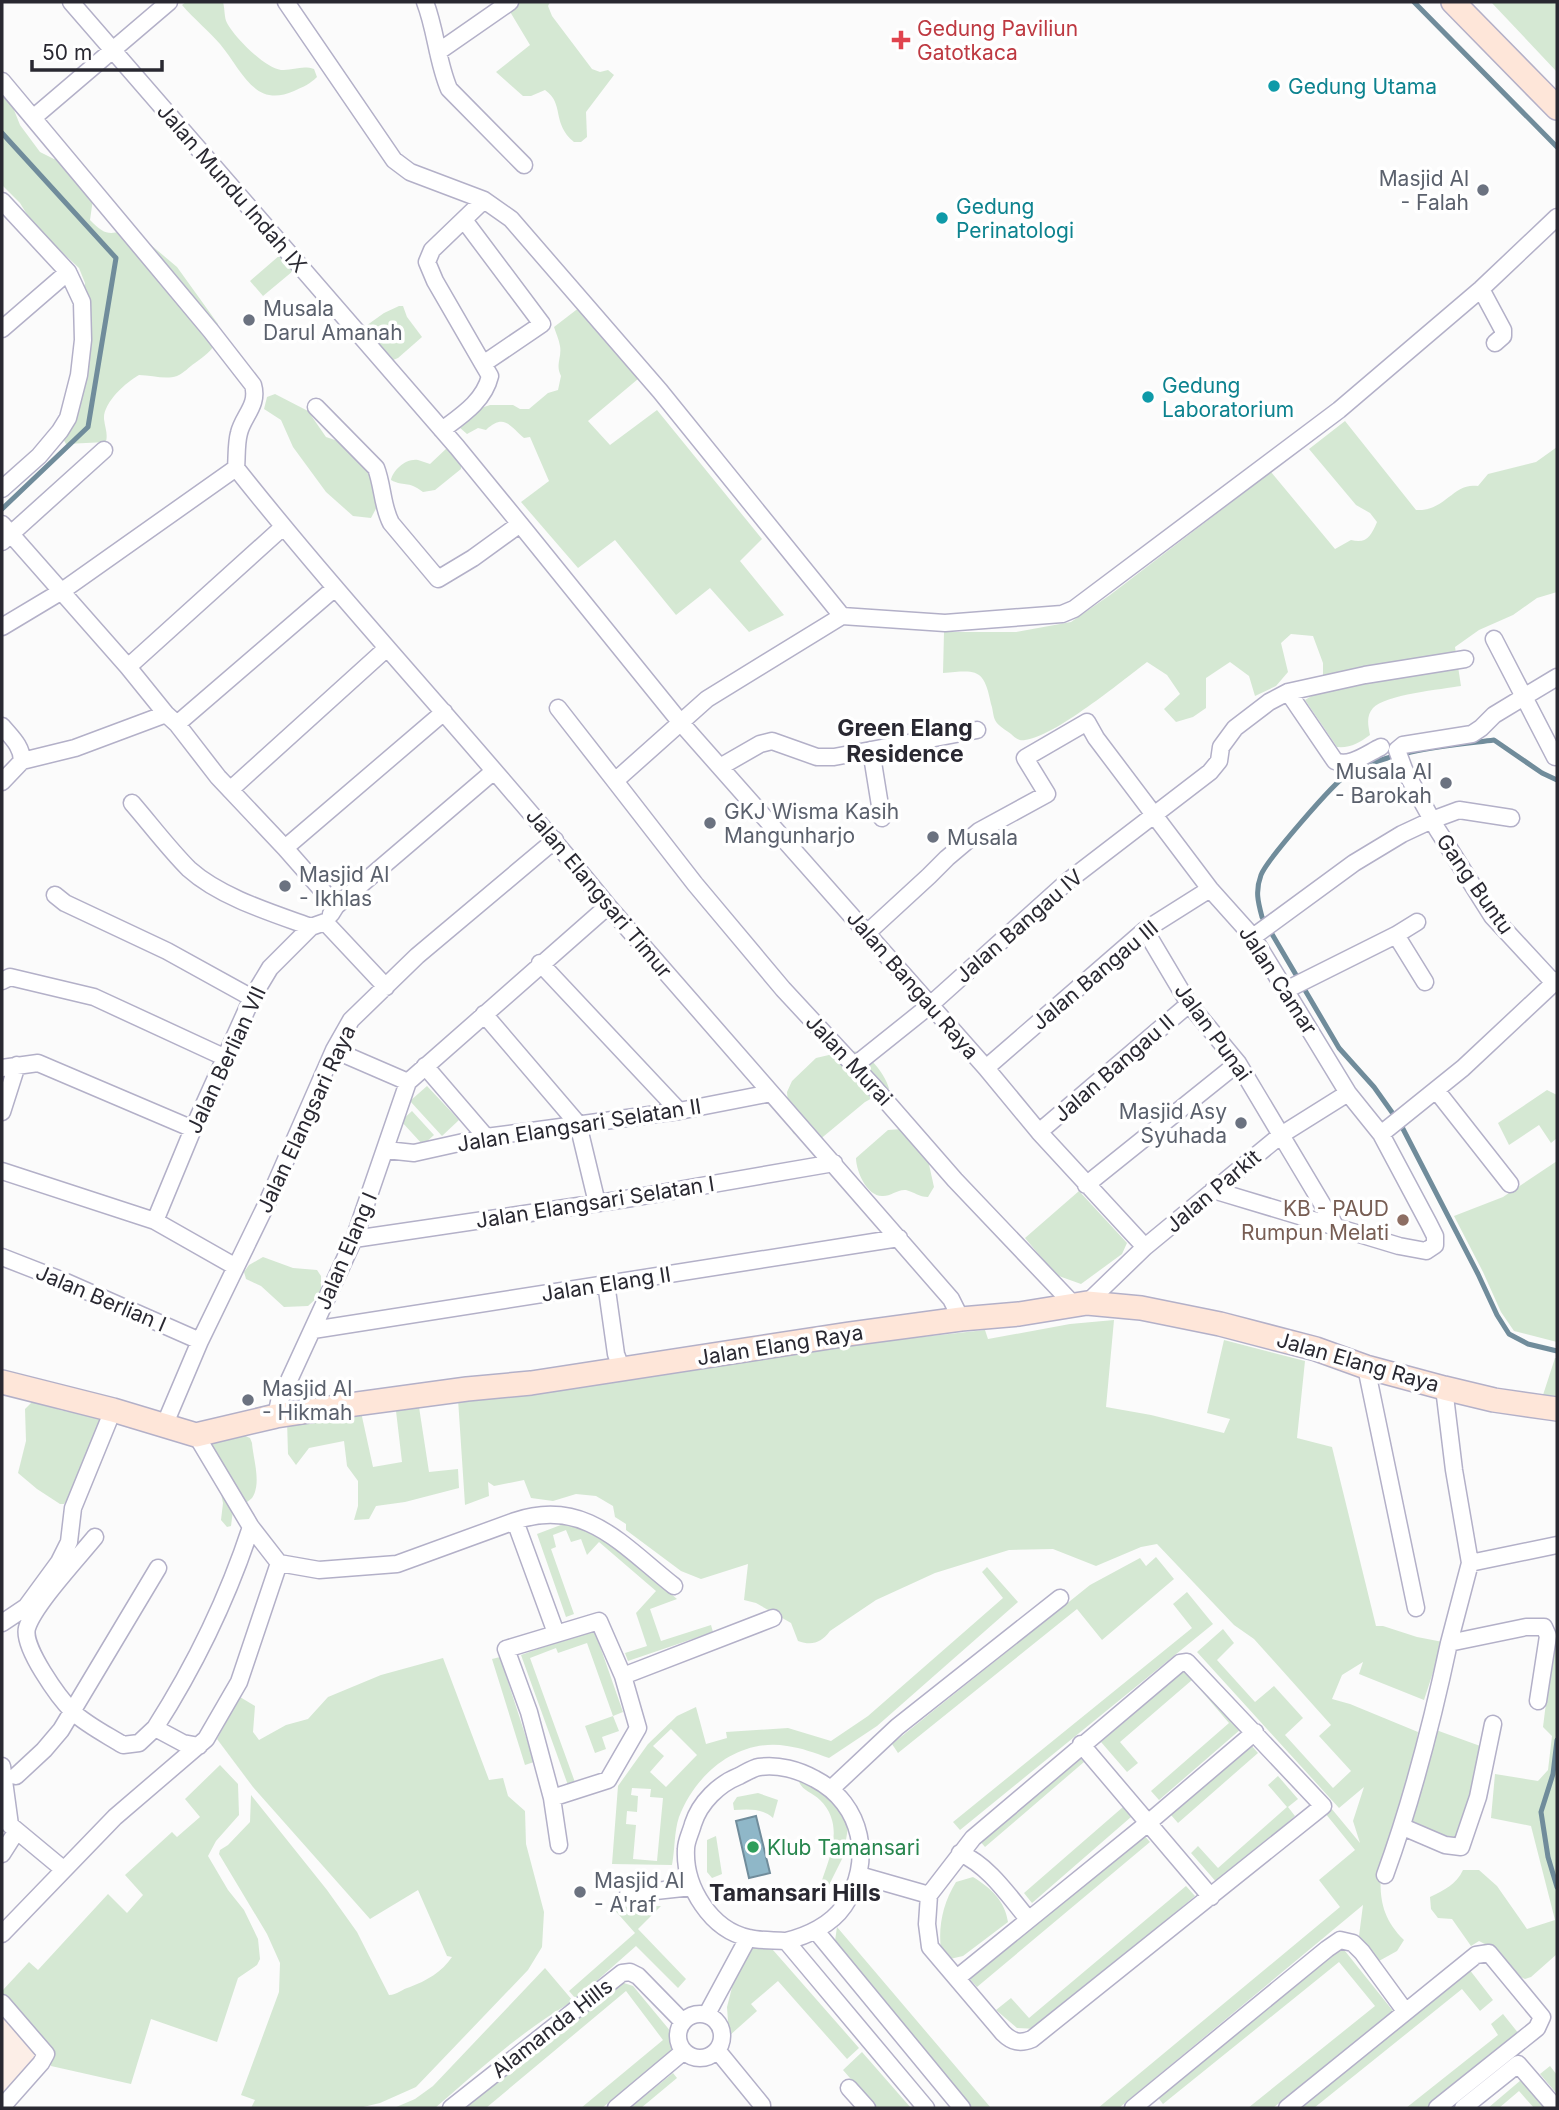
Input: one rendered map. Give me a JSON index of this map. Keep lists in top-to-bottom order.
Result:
{
  "streets": {
    "main road": ["Jalan Elang Raya"],
    "street": [
      "Jalan Mundu Indah IX",
      "Gang Buntu",
      "Jalan Elangsari Timur",
      "Jalan Bangau IV",
      "Jalan Bangau III",
      "Jalan Camar",
      "Jalan Bangau Raya",
      "Jalan Punai",
      "Jalan Berlian VII",
      "Jalan Murai",
      "Jalan Bangau II",
      "Jalan Elangsari Raya",
      "Jalan Elangsari Selatan II",
      "Jalan Parkit",
      "Jalan Elangsari Selatan I",
      "Jalan Elang I",
      "Jalan Elang II",
      "Jalan Berlian I",
      "Alamanda Hills"
    ]
  },
  "crossings": [
    ["Jalan Mundu Indah IX", "Jalan Bangau Raya"],
    ["Jalan Elangsari Timur", "Jalan Berlian VII"],
    ["Jalan Elangsari Timur", "Jalan Elangsari Raya"],
    ["Jalan Elangsari Timur", "Jalan Elangsari Selatan II"],
    ["Jalan Elangsari Timur", "Jalan Elangsari Selatan I"],
    ["Jalan Elangsari Timur", "Jalan Elang II"],
    ["Jalan Elangsari Timur", "Jalan Elang Raya"],
    ["Jalan Bangau IV", "Jalan Camar"],
    ["Jalan Bangau IV", "Jalan Bangau Raya"],
    ["Jalan Bangau IV", "Jalan Murai"],
    ["Jalan Bangau III", "Jalan Camar"],
    ["Jalan Bangau III", "Jalan Bangau Raya"],
    ["Jalan Bangau III", "Jalan Punai"],
    ["Jalan Camar", "Jalan Bangau Raya"],
    ["Jalan Camar", "Jalan Punai"],
    ["Jalan Camar", "Jalan Parkit"],
    ["Jalan Bangau Raya", "Jalan Bangau II"],
    ["Jalan Bangau Raya", "Jalan Parkit"],
    ["Jalan Punai", "Jalan Bangau II"],
    ["Jalan Punai", "Jalan Parkit"],
    ["Jalan Murai", "Jalan Parkit"],
    ["Jalan Murai", "Jalan Elang Raya"],
    ["Jalan Elangsari Raya", "Jalan Berlian I"],
    ["Jalan Elangsari Raya", "Jalan Elang Raya"],
    ["Jalan Elangsari Selatan II", "Jalan Elang I"],
    ["Jalan Parkit", "Jalan Elang Raya"],
    ["Jalan Elangsari Selatan I", "Jalan Elang I"],
    ["Jalan Elang I", "Jalan Elang II"],
    ["Jalan Elang I", "Jalan Elang Raya"]
  ],
  "districts": ["Green Elang Residence", "Tamansari Hills"],
  "places": {
    "health": ["Gedung Paviliun Gatotkaca"],
    "other": [
      "Gedung Utama",
      "Masjid Al - Falah",
      "Gedung Perinatologi",
      "Musala Darul Amanah",
      "Gedung Laboratorium",
      "Musala Al - Barokah",
      "GKJ Wisma Kasih Mangunharjo",
      "Musala",
      "Masjid Al - Ikhlas",
      "Masjid Asy Syuhada",
      "KB - PAUD Rumpun Melati",
      "Masjid Al - Hikmah",
      "Klub Tamansari",
      "Masjid Al - A'raf"
    ]
  },
  "scale_bar": "50 m"
}
